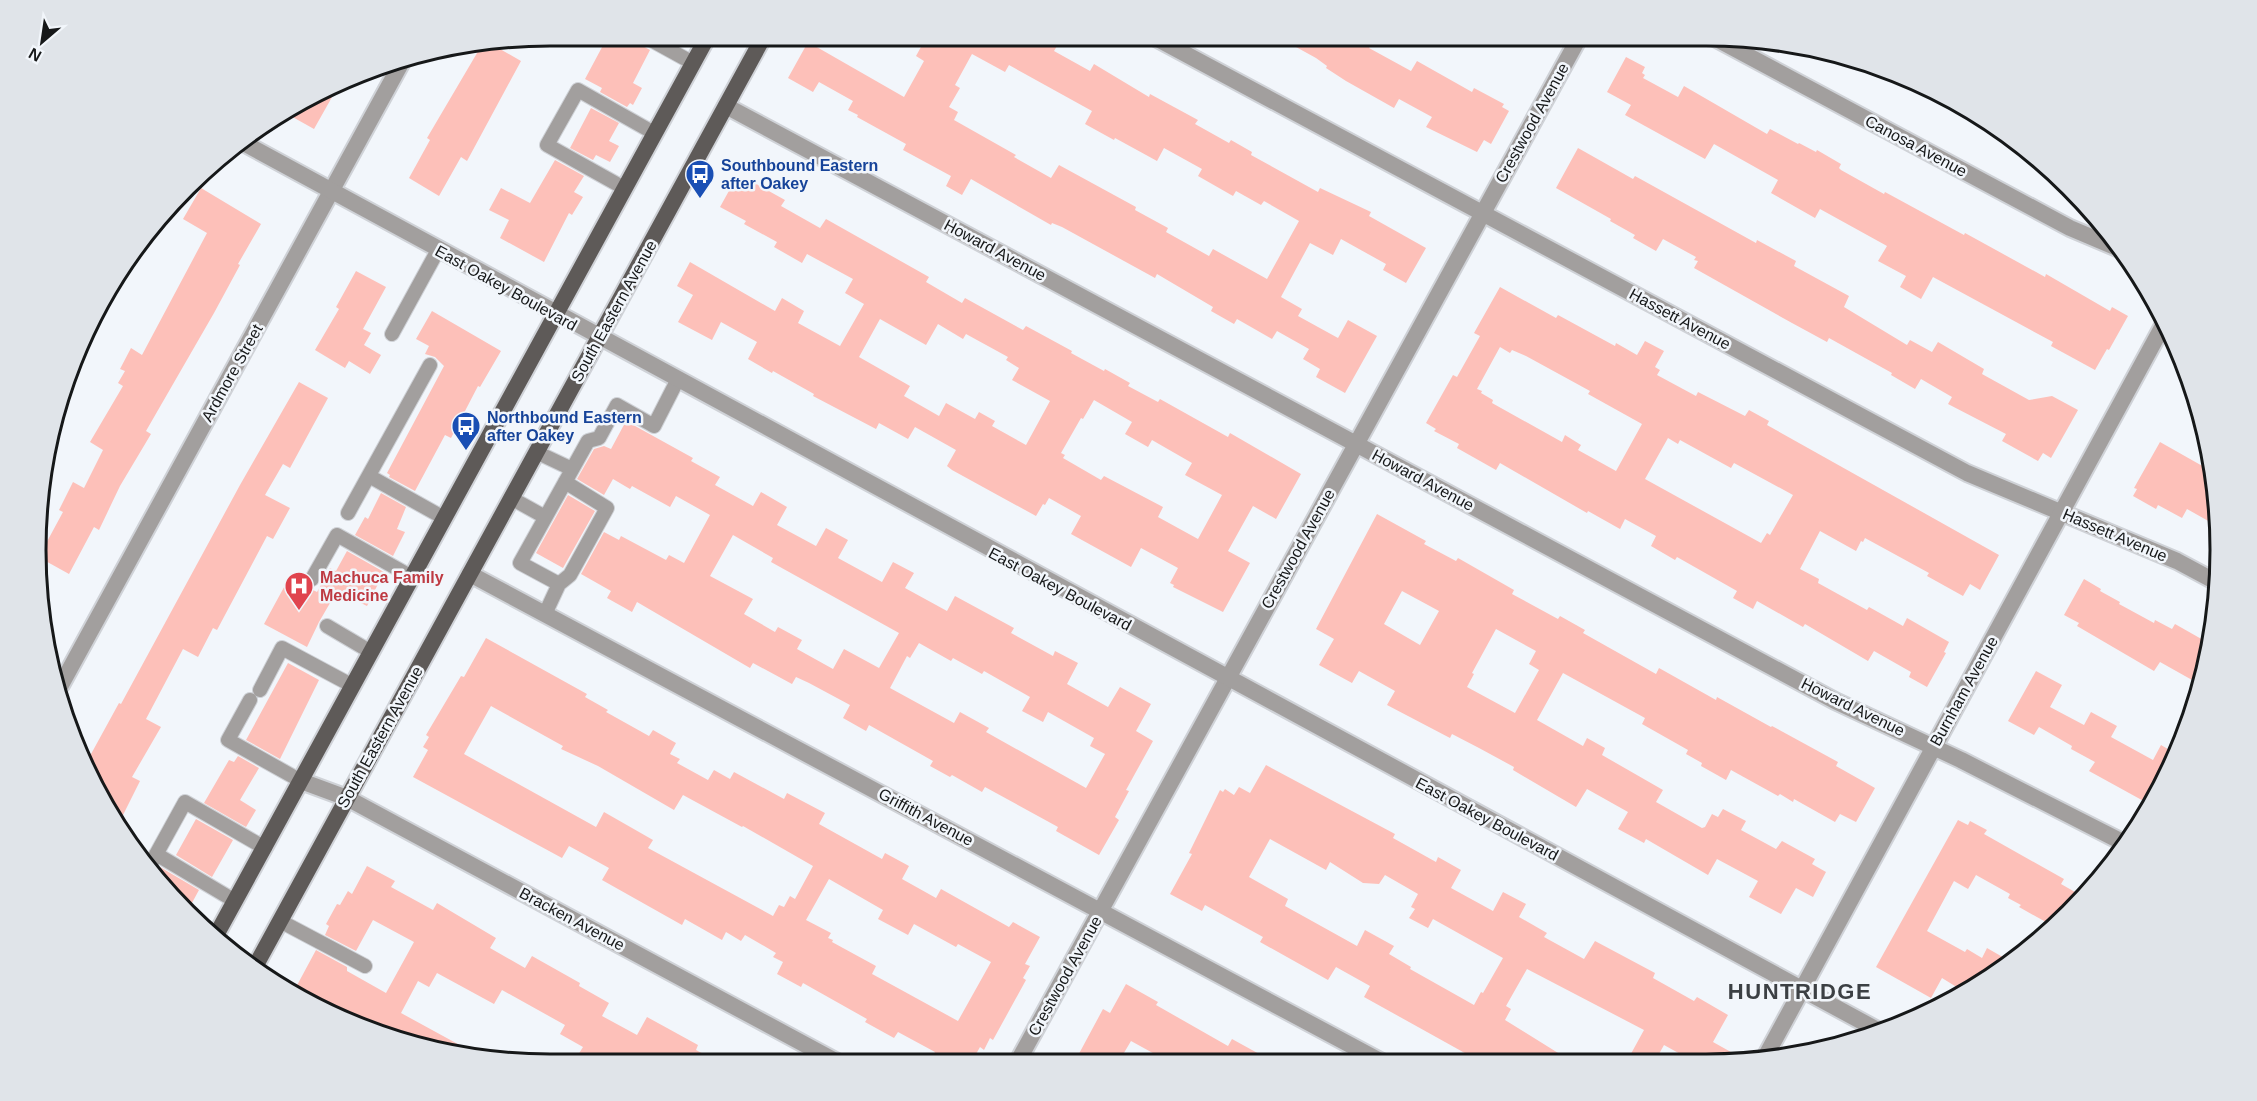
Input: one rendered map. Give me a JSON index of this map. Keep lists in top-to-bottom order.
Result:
{
  "streets": {
    "main road": ["South Eastern Avenue"],
    "street": [
      "Crestwood Avenue",
      "Canosa Avenue",
      "Howard Avenue",
      "East Oakey Boulevard",
      "Hassett Avenue",
      "Ardmore Street",
      "Burnham Avenue",
      "Griffith Avenue",
      "Bracken Avenue"
    ]
  },
  "crossings": [
    ["Crestwood Avenue", "Howard Avenue"],
    ["Crestwood Avenue", "East Oakey Boulevard"],
    ["Crestwood Avenue", "Hassett Avenue"],
    ["Crestwood Avenue", "Griffith Avenue"],
    ["Howard Avenue", "South Eastern Avenue"],
    ["Howard Avenue", "Burnham Avenue"],
    ["East Oakey Boulevard", "South Eastern Avenue"],
    ["East Oakey Boulevard", "Ardmore Street"],
    ["East Oakey Boulevard", "Burnham Avenue"],
    ["South Eastern Avenue", "Griffith Avenue"],
    ["South Eastern Avenue", "Bracken Avenue"],
    ["Hassett Avenue", "Burnham Avenue"]
  ],
  "districts": ["HUNTRIDGE"],
  "places": {
    "bus stop": ["Southbound Eastern after Oakey", "Northbound Eastern after Oakey"],
    "hospital": ["Machuca Family Medicine"]
  },
  "north": "bottom left"
}
